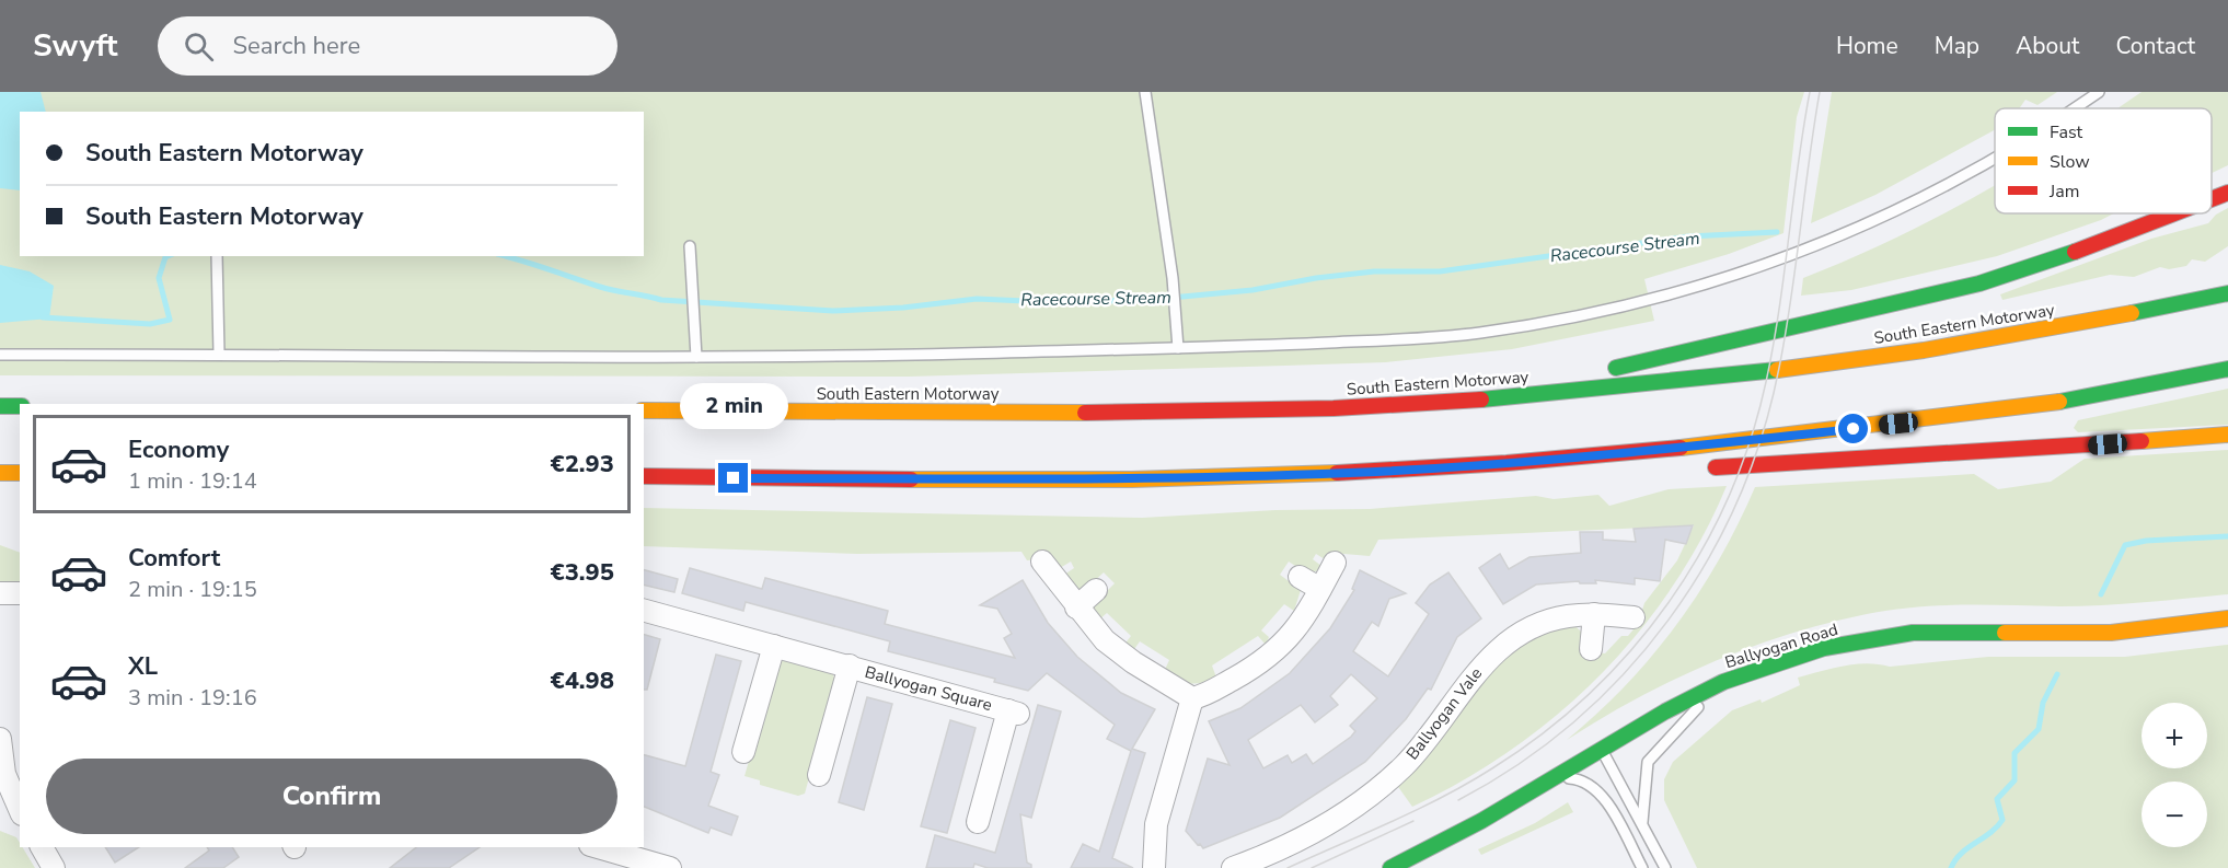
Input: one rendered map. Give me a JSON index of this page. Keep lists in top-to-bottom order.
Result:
{
  "streets": {
    "main road": ["South Eastern Motorway", "Ballyogan Road"],
    "street": ["Ballyogan Square", "Ballyogan Vale"]
  },
  "water": ["Racecourse Stream"],
  "legend": ["Fast", "Slow", "Jam"],
  "page": {
    "header": "Swyft",
    "search": "Search here",
    "nav": [
      "Home",
      "Map",
      "About",
      "Contact"
    ],
    "banner": ["South Eastern Motorway", "South Eastern Motorway"],
    "bubble": "2 min",
    "list": [
      {
        "name": "Economy",
        "note": "1 min · 19:14",
        "value": "€2.93"
      },
      {
        "name": "Comfort",
        "note": "2 min · 19:15",
        "value": "€3.95"
      },
      {
        "name": "XL",
        "note": "3 min · 19:16",
        "value": "€4.98"
      }
    ],
    "map_buttons": ["+", "−"],
    "buttons": "Confirm"
  }
}
